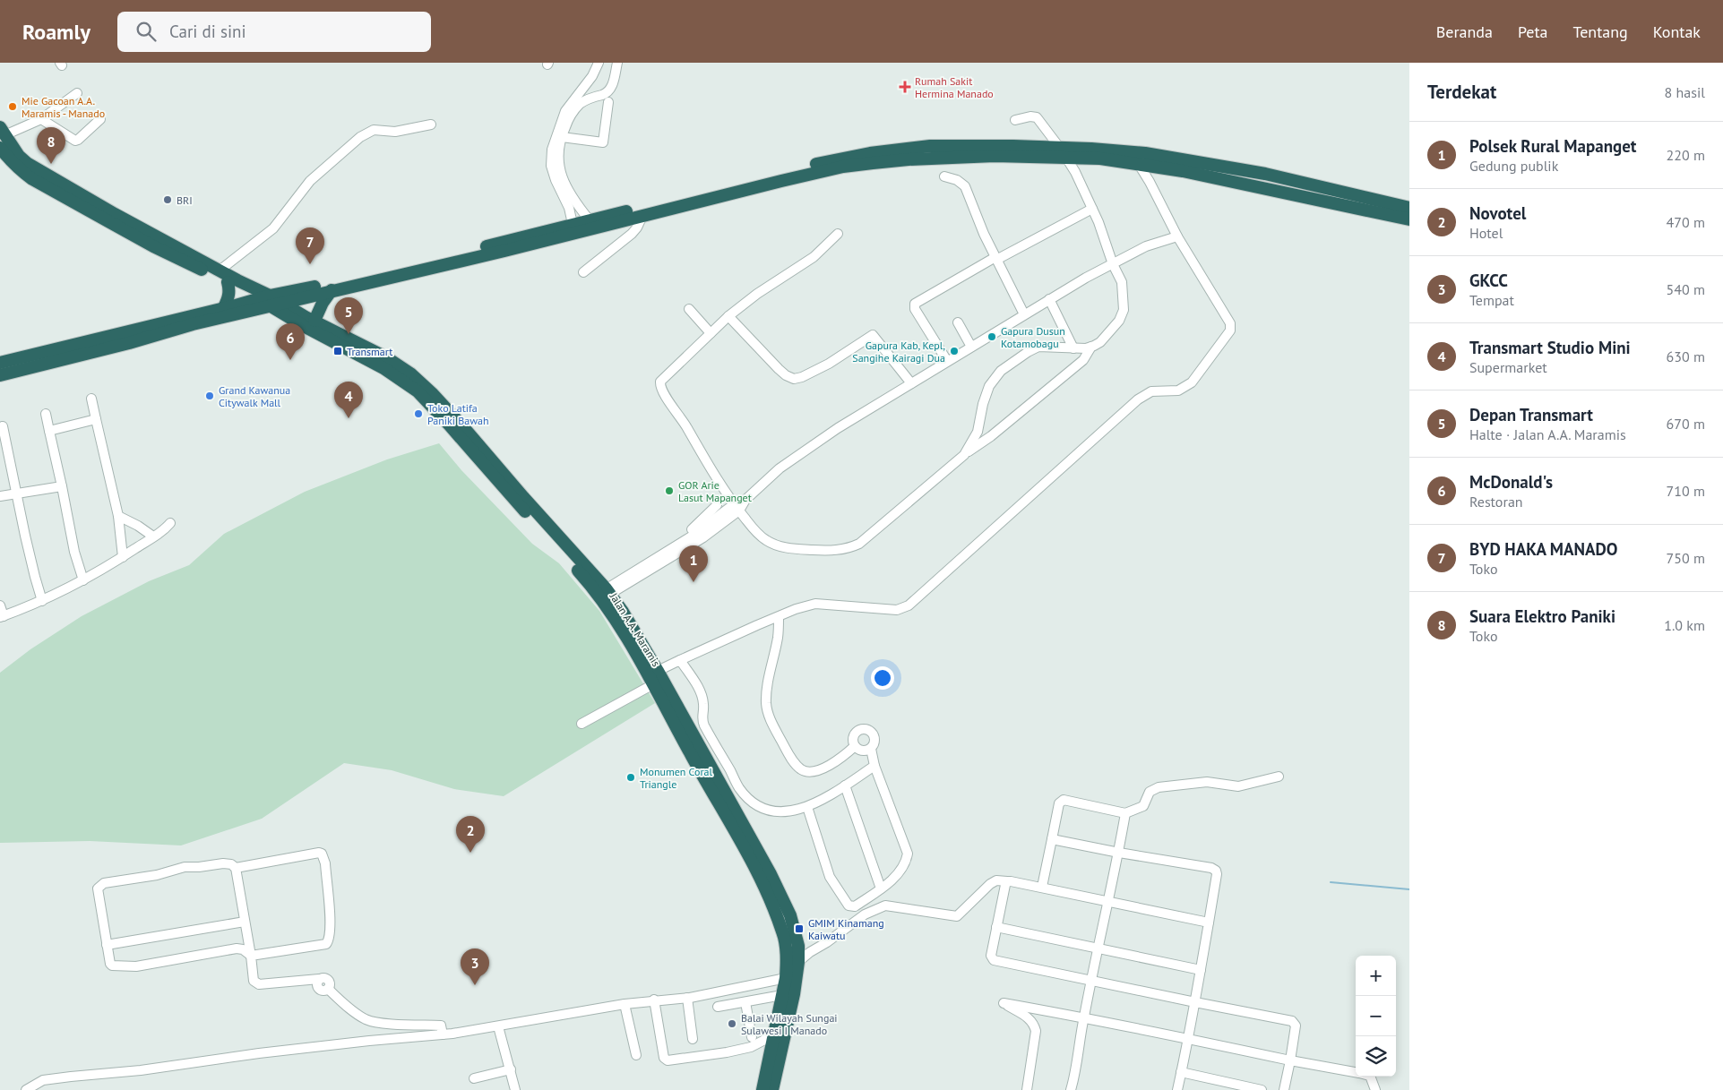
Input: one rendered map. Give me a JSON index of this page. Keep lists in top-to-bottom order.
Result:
{
  "streets": {
    "highway": ["Jalan A.A. Maramis"]
  },
  "places": {
    "health": ["Rumah Sakit Hermina Manado"],
    "other": [
      "Mie Gacoan A.A. Maramis - Manado",
      "BRI",
      "Gapura Dusun Kotamobagu",
      "Gapura Kab, Kepl, Sangihe Kairagi Dua",
      "Grand Kawanua Citywalk Mall",
      "Toko Latifa Paniki Bawah",
      "GOR Arie Lasut Mapanget",
      "Monumen Coral Triangle",
      "Balai Wilayah Sungai Sulawesi I Manado"
    ],
    "transit": ["Transmart", "GMIM Kinamang Kaiwatu"]
  },
  "page": {
    "header": "Roamly",
    "search": "Cari di sini",
    "nav": [
      "Beranda",
      "Peta",
      "Tentang",
      "Kontak"
    ],
    "heading": ["Terdekat", "8 hasil"],
    "list": [
      {
        "mark": "1",
        "name": "Polsek Rural Mapanget",
        "note": "Gedung publik",
        "value": "220 m"
      },
      {
        "mark": "2",
        "name": "Novotel",
        "note": "Hotel",
        "value": "470 m"
      },
      {
        "mark": "3",
        "name": "GKCC",
        "note": "Tempat",
        "value": "540 m"
      },
      {
        "mark": "4",
        "name": "Transmart Studio Mini",
        "note": "Supermarket",
        "value": "630 m"
      },
      {
        "mark": "5",
        "name": "Depan Transmart",
        "note": "Halte · Jalan A.A. Maramis",
        "value": "670 m"
      },
      {
        "mark": "6",
        "name": "McDonald's",
        "note": "Restoran",
        "value": "710 m"
      },
      {
        "mark": "7",
        "name": "BYD HAKA MANADO",
        "note": "Toko",
        "value": "750 m"
      },
      {
        "mark": "8",
        "name": "Suara Elektro Paniki",
        "note": "Toko",
        "value": "1.0 km"
      }
    ],
    "pins": [
      "8",
      "7",
      "5",
      "6",
      "4",
      "1",
      "2",
      "3"
    ],
    "map_buttons": ["+", "−"]
  }
}
